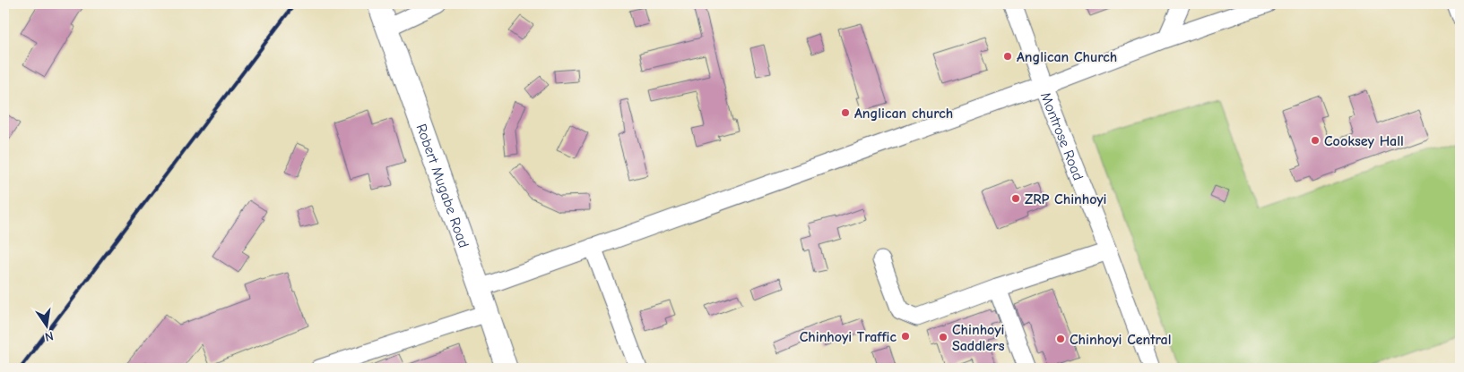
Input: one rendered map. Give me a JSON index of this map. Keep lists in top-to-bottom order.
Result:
{
  "streets": {
    "main road": ["Robert Mugabe Road"],
    "street": ["Montrose Road"]
  },
  "places": [
    "Anglican Church",
    "Anglican church",
    "Cooksey Hall",
    "ZRP Chinhoyi",
    "Chinhoyi Traffic",
    "Chinhoyi Saddlers",
    "Chinhoyi Central"
  ],
  "north": "bottom"
}
